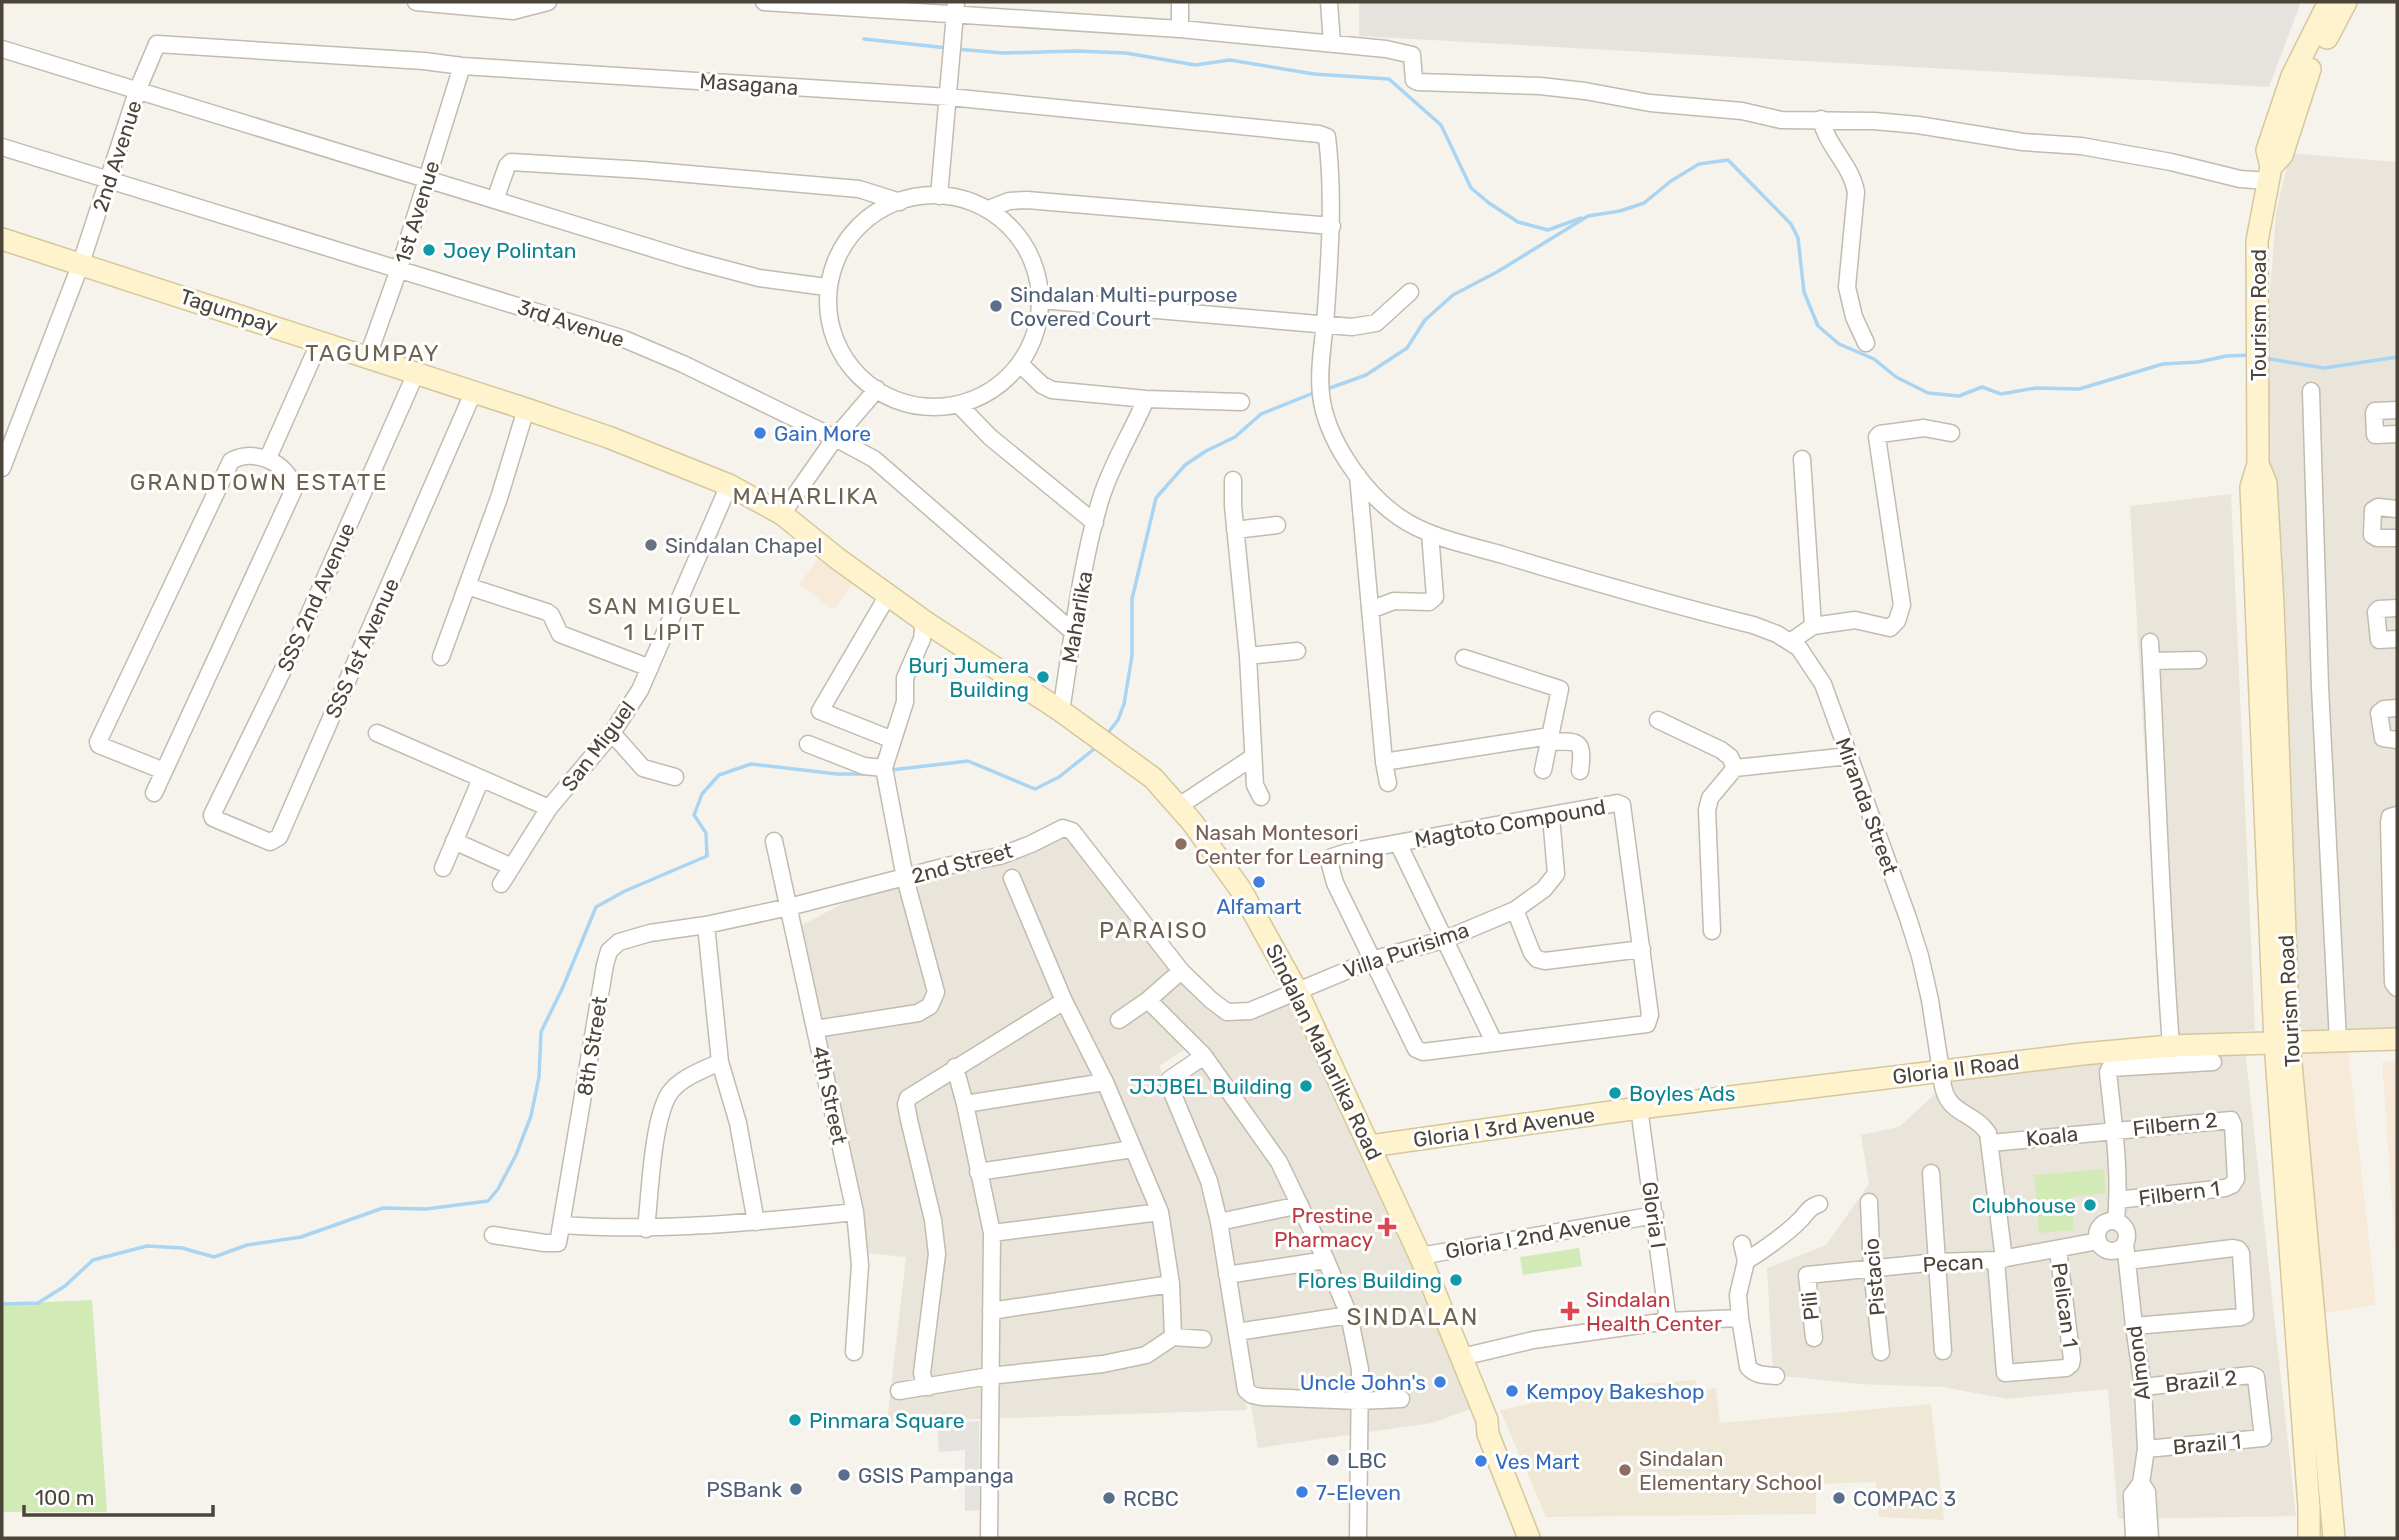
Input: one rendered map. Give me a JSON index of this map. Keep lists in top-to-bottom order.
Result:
{
  "streets": {
    "main road": [
      "Tagumpay",
      "Tourism Road",
      "Sindalan Maharlika Road",
      "Gloria II Road",
      "Gloria I 3rd Avenue"
    ],
    "street": [
      "Masagana",
      "2nd Avenue",
      "1st Avenue",
      "3rd Avenue",
      "SSS 2nd Avenue",
      "Maharlika",
      "SSS 1st Avenue",
      "San Miguel",
      "Miranda Street",
      "Magtoto Compound",
      "2nd Street",
      "Villa Purisima",
      "8th Street",
      "4th Street",
      "Filbern 2",
      "Koala",
      "Filbern 1",
      "Gloria I",
      "Gloria I 2nd Avenue",
      "Pecan",
      "Pistacio",
      "Pelican 1",
      "Pili",
      "Almond",
      "Brazil 2",
      "Brazil 1"
    ]
  },
  "crossings": [
    ["Masagana", "2nd Avenue"],
    ["Masagana", "1st Avenue"],
    ["2nd Avenue", "Tagumpay"],
    ["2nd Avenue", "3rd Avenue"],
    ["1st Avenue", "Tagumpay"],
    ["1st Avenue", "3rd Avenue"],
    ["Tagumpay", "SSS 2nd Avenue"],
    ["Tagumpay", "SSS 1st Avenue"],
    ["Tagumpay", "San Miguel"],
    ["Tagumpay", "Sindalan Maharlika Road"],
    ["Tourism Road", "Gloria II Road"],
    ["3rd Avenue", "Maharlika"],
    ["SSS 2nd Avenue", "SSS 1st Avenue"],
    ["Maharlika", "Sindalan Maharlika Road"],
    ["Miranda Street", "Gloria II Road"],
    ["Miranda Street", "Koala"],
    ["Magtoto Compound", "Villa Purisima"],
    ["2nd Street", "Villa Purisima"],
    ["2nd Street", "8th Street"],
    ["2nd Street", "Sindalan Maharlika Road"],
    ["2nd Street", "4th Street"],
    ["Villa Purisima", "Sindalan Maharlika Road"],
    ["Sindalan Maharlika Road", "Gloria I 3rd Avenue"],
    ["Sindalan Maharlika Road", "Gloria I 2nd Avenue"],
    ["Gloria II Road", "Gloria I 3rd Avenue"],
    ["Gloria II Road", "Gloria I"],
    ["Filbern 2", "Koala"],
    ["Filbern 2", "Filbern 1"],
    ["Gloria I 3rd Avenue", "Gloria I"],
    ["Gloria I", "Gloria I 2nd Avenue"],
    ["Pecan", "Pistacio"],
    ["Pecan", "Pelican 1"],
    ["Pecan", "Pili"],
    ["Pecan", "Almond"],
    ["Almond", "Brazil 2"],
    ["Almond", "Brazil 1"],
    ["Brazil 2", "Brazil 1"]
  ],
  "districts": [
    "TAGUMPAY",
    "GRANDTOWN ESTATE",
    "MAHARLIKA",
    "SAN MIGUEL 1 LIPIT",
    "PARAISO",
    "SINDALAN"
  ],
  "places": {
    "other": [
      "Joey Polintan",
      "Sindalan Multi-purpose Covered Court",
      "Gain More",
      "Sindalan Chapel",
      "Burj Jumera Building",
      "Nasah Montesori Center for Learning",
      "Alfamart",
      "JJJBEL Building",
      "Boyles Ads",
      "Clubhouse",
      "Flores Building",
      "Uncle John's",
      "Kempoy Bakeshop",
      "Pinmara Square",
      "LBC",
      "Ves Mart",
      "Sindalan Elementary School",
      "GSIS Pampanga",
      "PSBank",
      "7-Eleven",
      "RCBC",
      "COMPAC 3"
    ],
    "health": ["Prestine Pharmacy", "Sindalan Health Center"]
  },
  "scale_bar": "100 m"
}
